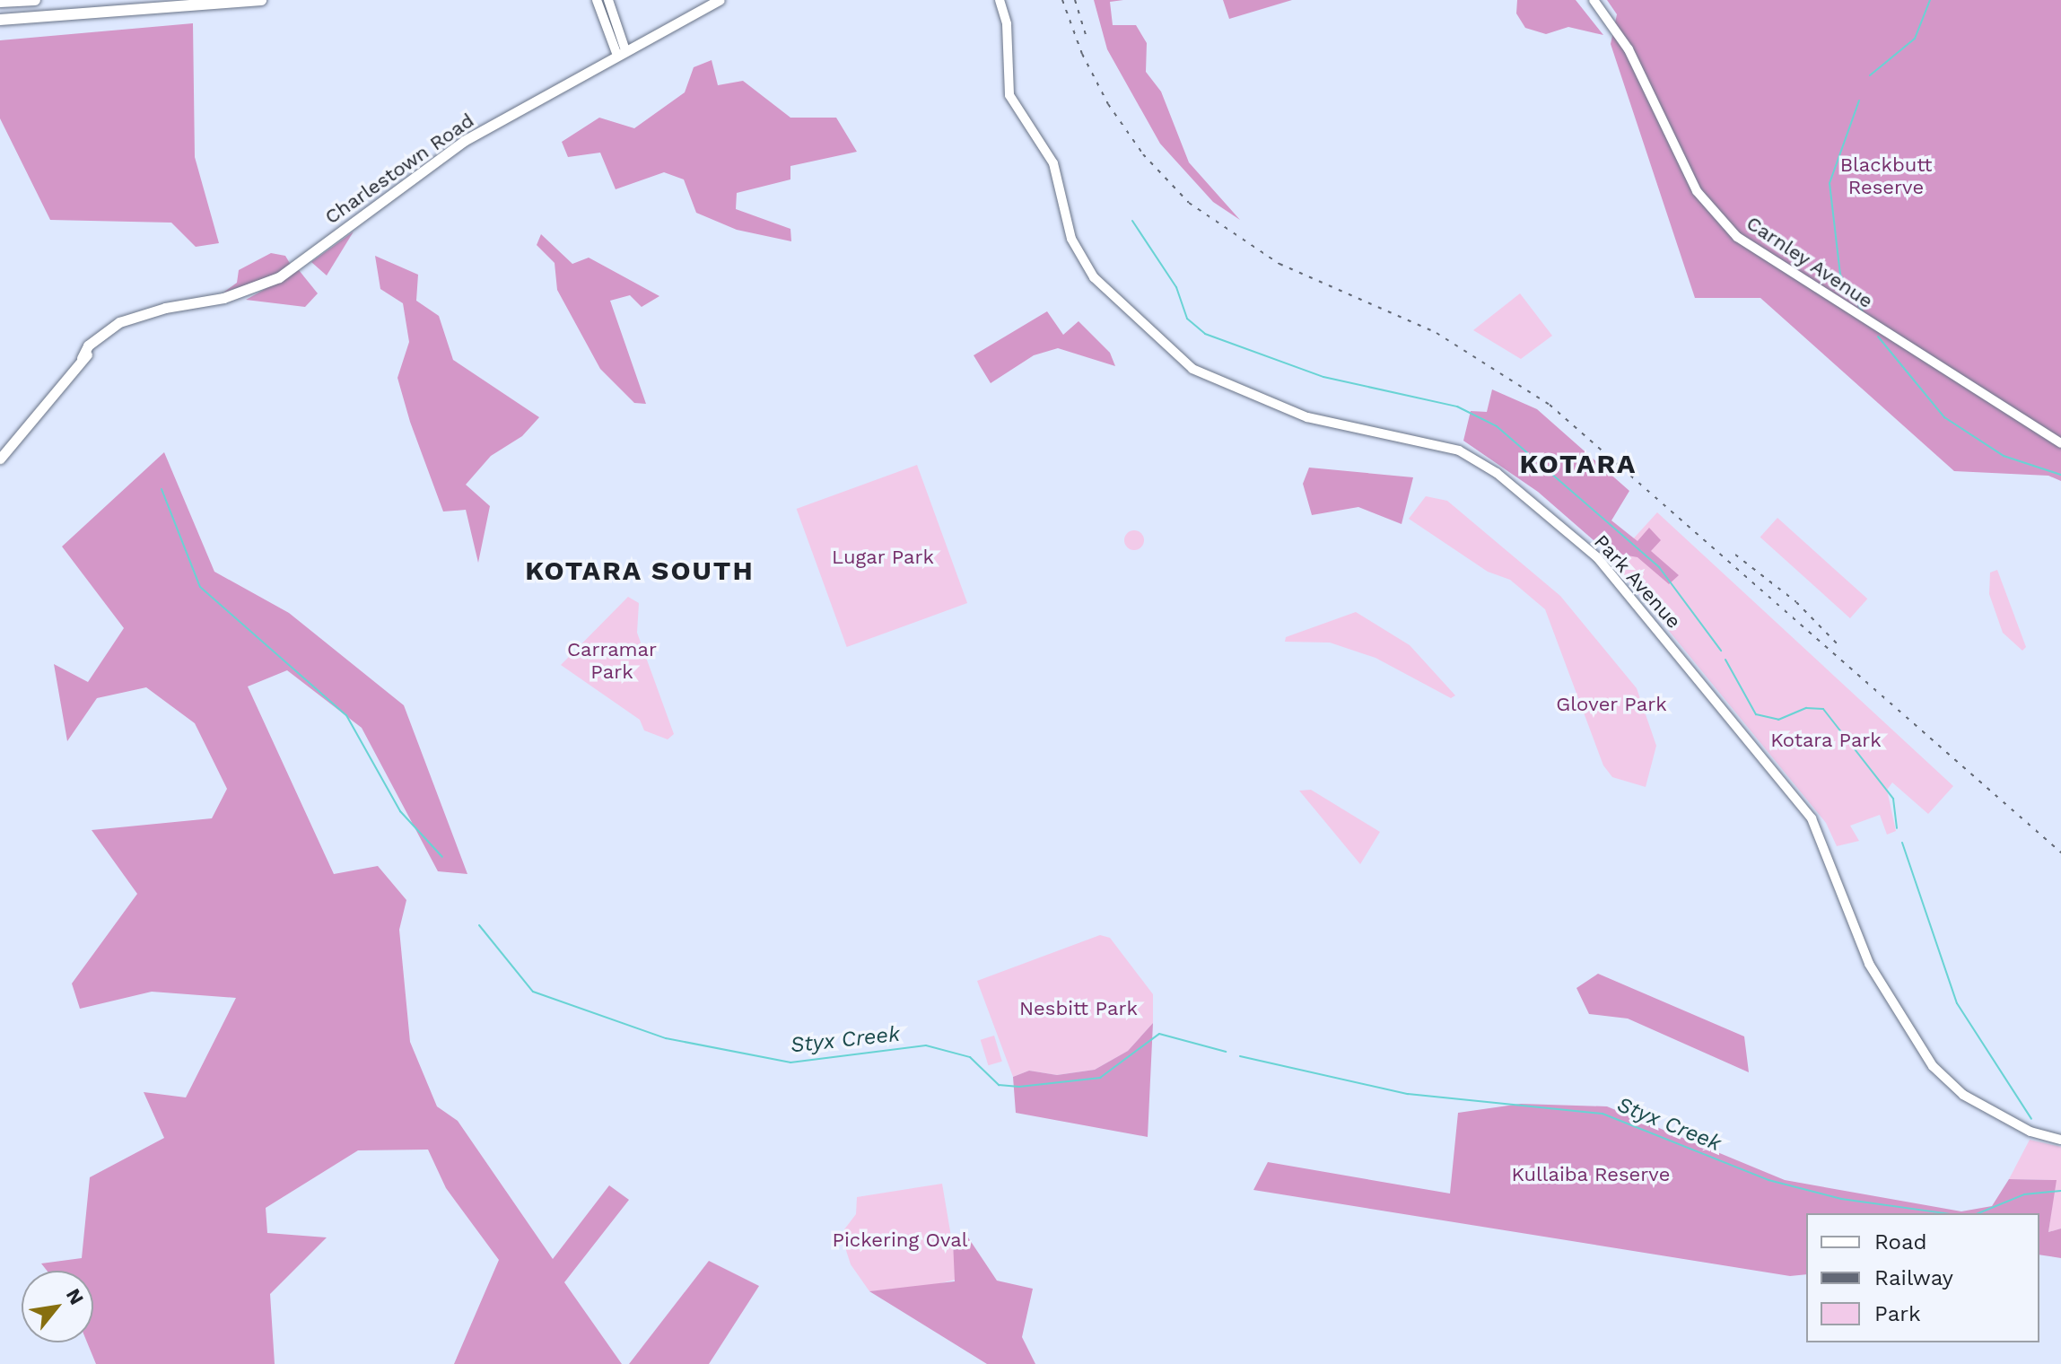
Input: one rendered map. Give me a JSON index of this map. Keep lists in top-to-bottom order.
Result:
{
  "streets": {
    "main road": ["Charlestown Road", "Carnley Avenue", "Park Avenue"]
  },
  "districts": ["KOTARA", "KOTARA SOUTH"],
  "water": ["Styx Creek"],
  "parks": [
    "Blackbutt Reserve",
    "Lugar Park",
    "Carramar Park",
    "Glover Park",
    "Kotara Park",
    "Nesbitt Park",
    "Kullaiba Reserve",
    "Pickering Oval"
  ],
  "legend": ["Road", "Railway", "Park"],
  "north": "top right"
}
